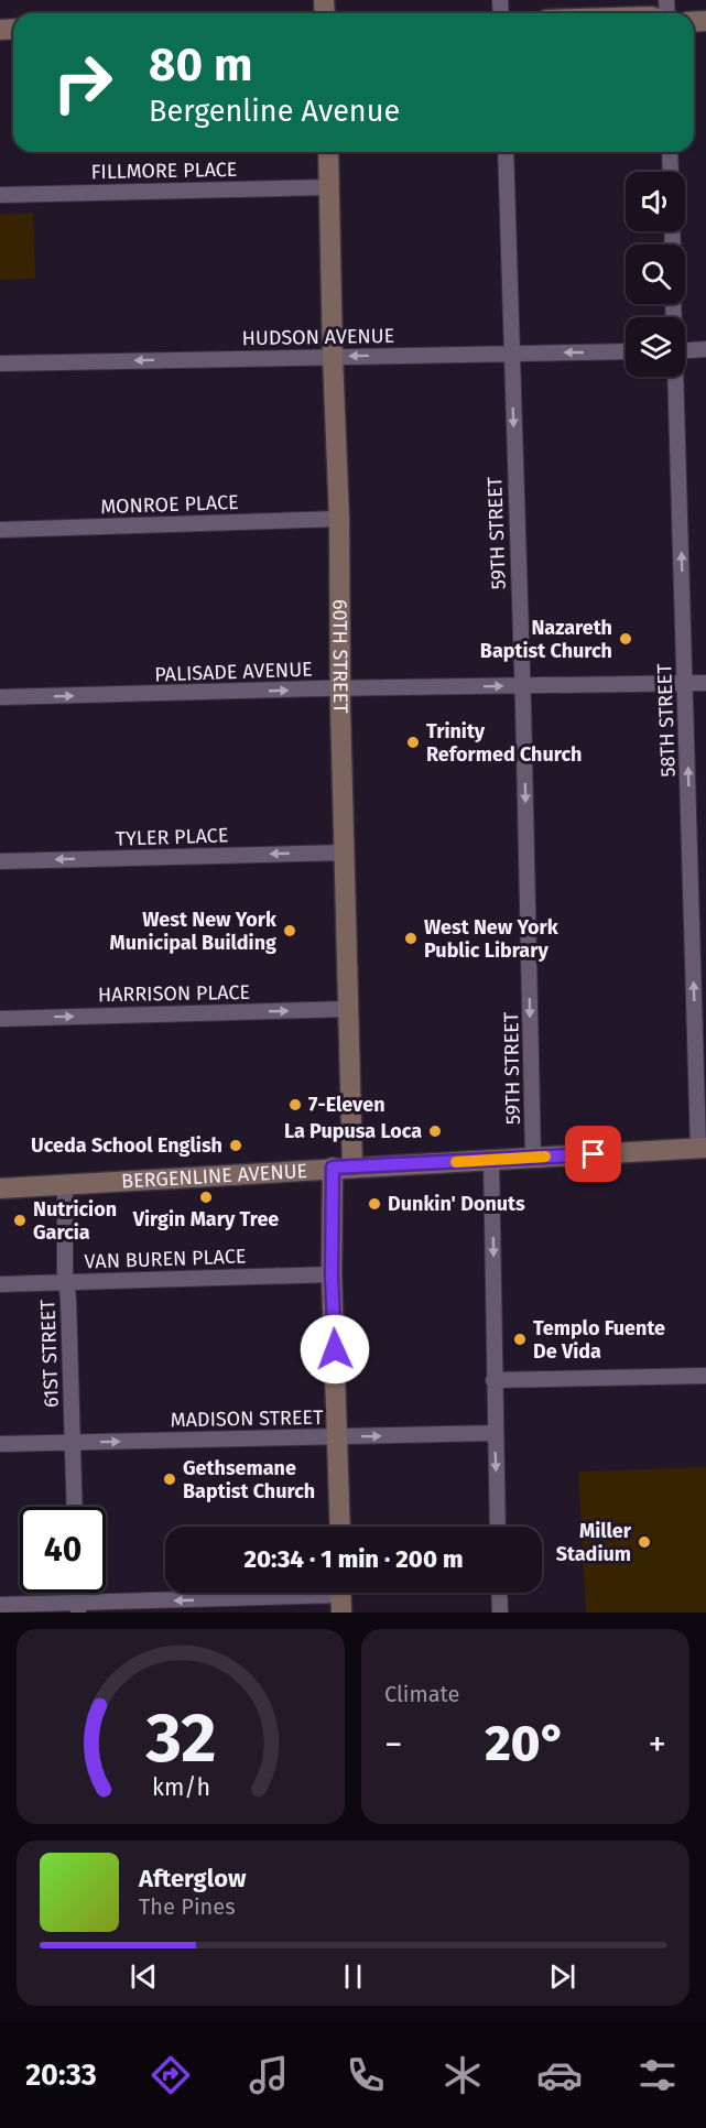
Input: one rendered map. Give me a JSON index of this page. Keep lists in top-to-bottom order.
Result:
{
  "streets": {
    "street": [
      "FILLMORE PLACE",
      "HUDSON AVENUE",
      "MONROE PLACE",
      "59TH STREET",
      "60TH STREET",
      "PALISADE AVENUE",
      "58TH STREET",
      "TYLER PLACE",
      "HARRISON PLACE",
      "BERGENLINE AVENUE",
      "VAN BUREN PLACE",
      "61ST STREET",
      "MADISON STREET"
    ]
  },
  "crossings": [
    ["FILLMORE PLACE", "60TH STREET"],
    ["HUDSON AVENUE", "59TH STREET"],
    ["HUDSON AVENUE", "60TH STREET"],
    ["MONROE PLACE", "60TH STREET"],
    ["59TH STREET", "PALISADE AVENUE"],
    ["59TH STREET", "BERGENLINE AVENUE"],
    ["60TH STREET", "PALISADE AVENUE"],
    ["60TH STREET", "TYLER PLACE"],
    ["60TH STREET", "HARRISON PLACE"],
    ["60TH STREET", "BERGENLINE AVENUE"],
    ["PALISADE AVENUE", "58TH STREET"],
    ["58TH STREET", "BERGENLINE AVENUE"],
    ["BERGENLINE AVENUE", "61ST STREET"],
    ["VAN BUREN PLACE", "61ST STREET"],
    ["61ST STREET", "MADISON STREET"]
  ],
  "one_way": [
    "HUDSON AVENUE",
    "59TH STREET",
    "PALISADE AVENUE",
    "58TH STREET",
    "TYLER PLACE",
    "HARRISON PLACE",
    "MADISON STREET"
  ],
  "places": [
    "Nazareth Baptist Church",
    "Trinity Reformed Church",
    "West New York Municipal Building",
    "West New York Public Library",
    "7-Eleven",
    "La Pupusa Loca",
    "Uceda School English",
    "Virgin Mary Tree",
    "Dunkin' Donuts",
    "Nutricion Garcia",
    "Templo Fuente De Vida",
    "Gethsemane Baptist Church",
    "Miller Stadium"
  ],
  "page": {
    "turn": ["80 m", "Bergenline Avenue"],
    "limit": "40",
    "trip": "20:34 · 1 min · 200 m",
    "tile": "Climate",
    "heat": ["−", "20°", "+"],
    "song": ["Afterglow", "The Pines"],
    "tabs": "20:33",
    "gauge": ["32", "km/h"]
  }
}
